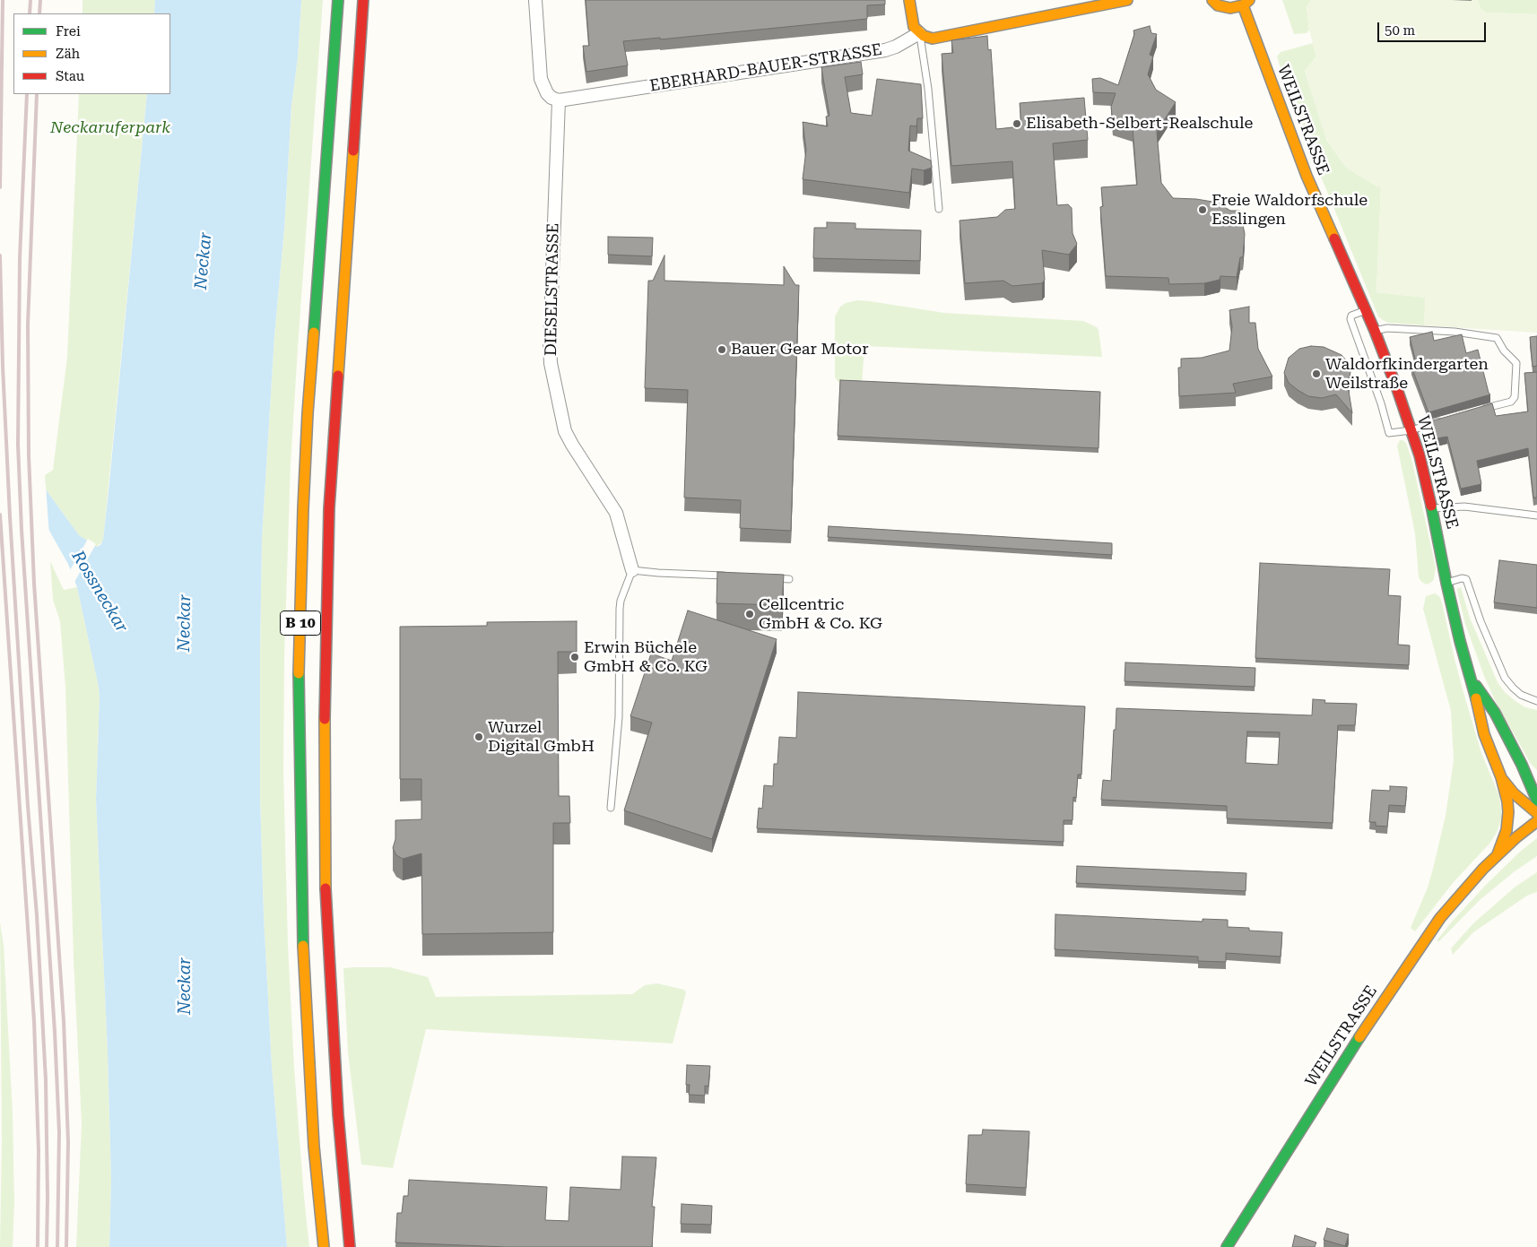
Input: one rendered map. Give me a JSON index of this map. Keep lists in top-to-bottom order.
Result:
{
  "streets": {
    "main road": ["WEILSTRASSE", "B 10"],
    "street": ["EBERHARD-BAUER-STRASSE", "DIESELSTRASSE"]
  },
  "crossings": [
    ["EBERHARD-BAUER-STRASSE", "DIESELSTRASSE"]
  ],
  "water": ["Neckar", "Rossneckar"],
  "parks": ["Neckaruferpark"],
  "places": [
    "Elisabeth-Selbert-Realschule",
    "Freie Waldorfschule Esslingen",
    "Bauer Gear Motor",
    "Waldorfkindergarten Weilstraße",
    "Cellcentric GmbH & Co. KG",
    "Erwin Büchele GmbH & Co. KG",
    "Wurzel Digital GmbH"
  ],
  "legend": ["Frei", "Zäh", "Stau"],
  "scale_bar": "50 m"
}
